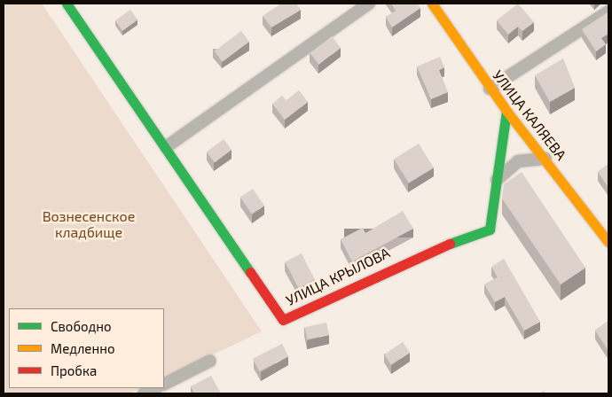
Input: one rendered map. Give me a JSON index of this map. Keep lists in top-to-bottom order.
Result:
{
  "streets": {
    "street": ["УЛИЦА КАЛЯЕВА", "УЛИЦА КРЫЛОВА"]
  },
  "crossings": [
    ["УЛИЦА КАЛЯЕВА", "УЛИЦА КРЫЛОВА"]
  ],
  "parks": ["Вознесенское кладбище"],
  "legend": ["Свободно", "Медленно", "Пробка"]
}
